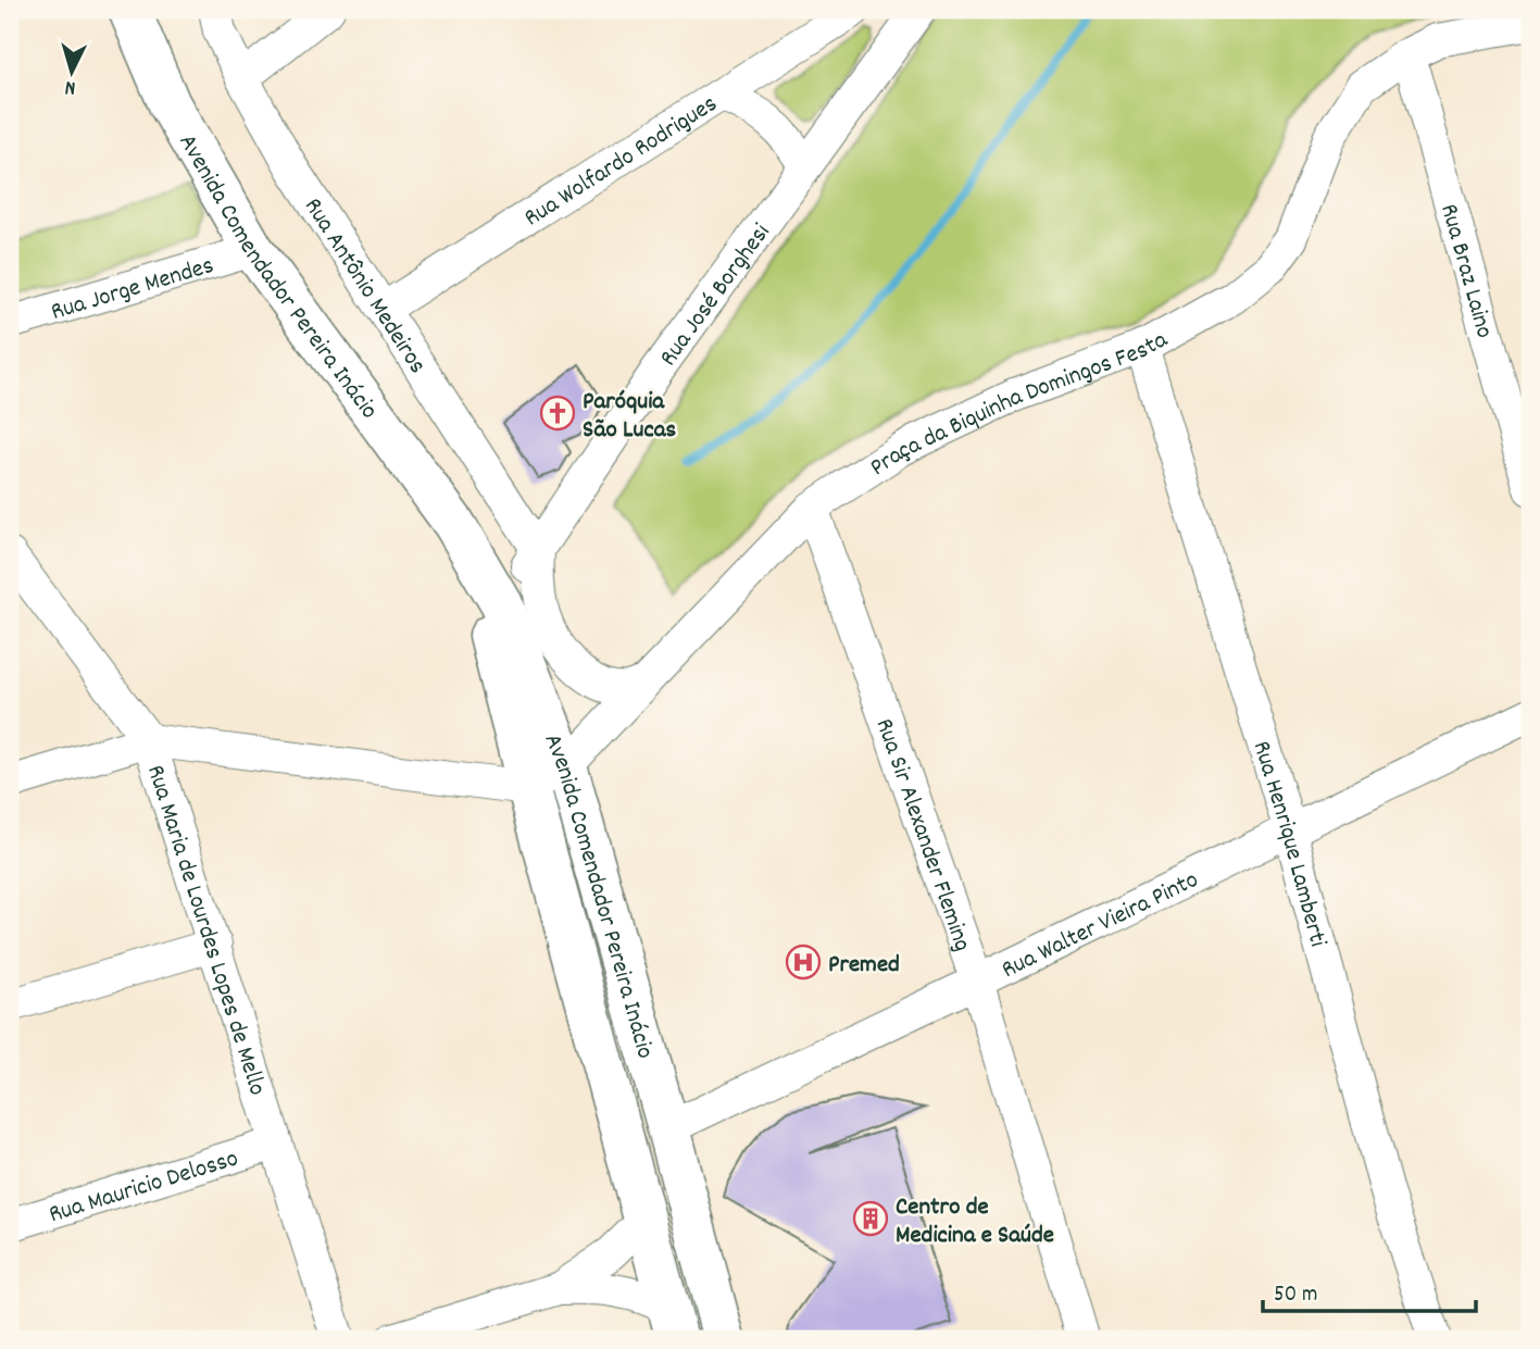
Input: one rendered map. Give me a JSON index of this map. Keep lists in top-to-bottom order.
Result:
{
  "streets": {
    "main road": ["Avenida Comendador Pereira Inácio"],
    "street": [
      "Rua Wolfardo Rodrigues",
      "Rua Braz Laino",
      "Rua Antônio Medeiros",
      "Rua Jorge Mendes",
      "Rua José Borghesi",
      "Praça da Biquinha Domingos Festa",
      "Rua Sir Alexander Fleming",
      "Rua Henrique Lamberti",
      "Rua Walter Vieira Pinto",
      "Rua Maria de Lourdes Lopes de Mello",
      "Rua Mauricio Delosso"
    ]
  },
  "crossings": [
    ["Rua Wolfardo Rodrigues", "Rua Antônio Medeiros"],
    ["Rua Braz Laino", "Praça da Biquinha Domingos Festa"],
    ["Avenida Comendador Pereira Inácio", "Rua Jorge Mendes"],
    ["Avenida Comendador Pereira Inácio", "Rua José Borghesi"],
    ["Avenida Comendador Pereira Inácio", "Praça da Biquinha Domingos Festa"],
    ["Avenida Comendador Pereira Inácio", "Rua Walter Vieira Pinto"],
    ["Rua Antônio Medeiros", "Rua José Borghesi"],
    ["Praça da Biquinha Domingos Festa", "Rua Sir Alexander Fleming"],
    ["Praça da Biquinha Domingos Festa", "Rua Henrique Lamberti"],
    ["Rua Sir Alexander Fleming", "Rua Walter Vieira Pinto"],
    ["Rua Henrique Lamberti", "Rua Walter Vieira Pinto"],
    ["Rua Maria de Lourdes Lopes de Mello", "Rua Mauricio Delosso"]
  ],
  "places": {
    "church": ["Paróquia São Lucas"],
    "hospital": ["Premed"],
    "building": ["Centro de Medicina e Saúde"]
  },
  "scale_bar": "50 m",
  "north": "bottom"
}
